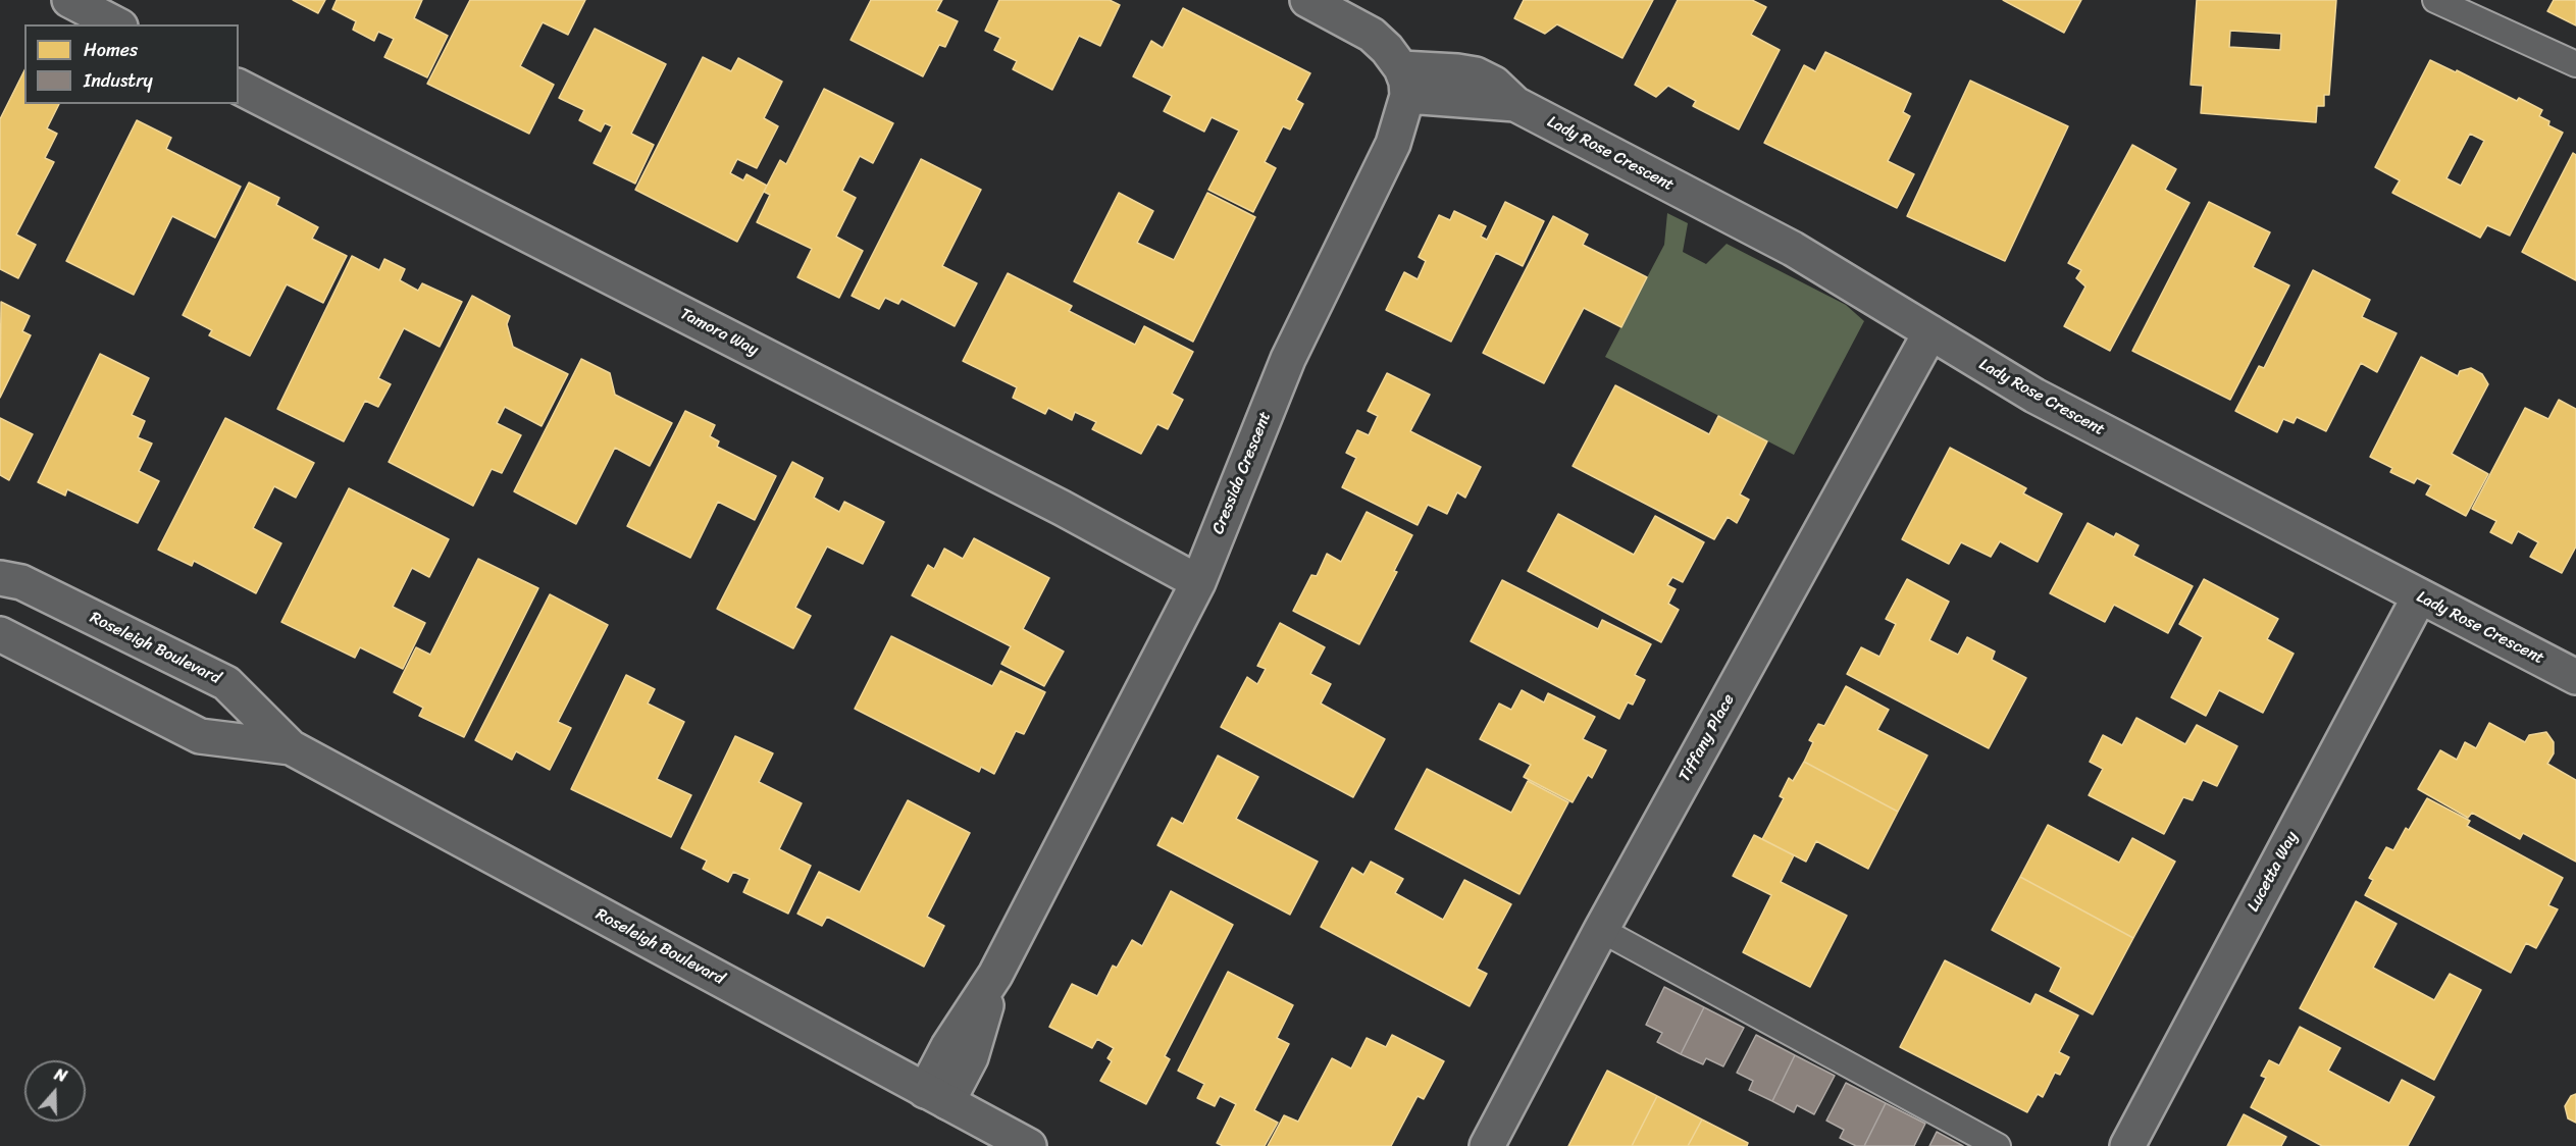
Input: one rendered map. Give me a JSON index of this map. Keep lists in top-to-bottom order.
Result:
{
  "streets": {
    "street": [
      "Lady Rose Crescent",
      "Tamora Way",
      "Cressida Crescent",
      "Roseleigh Boulevard",
      "Tiffany Place",
      "Lucetta Way"
    ]
  },
  "crossings": [
    ["Lady Rose Crescent", "Cressida Crescent"],
    ["Lady Rose Crescent", "Tiffany Place"],
    ["Lady Rose Crescent", "Lucetta Way"],
    ["Tamora Way", "Cressida Crescent"],
    ["Cressida Crescent", "Roseleigh Boulevard"]
  ],
  "legend": ["Homes", "Industry"],
  "north": "top"
}
